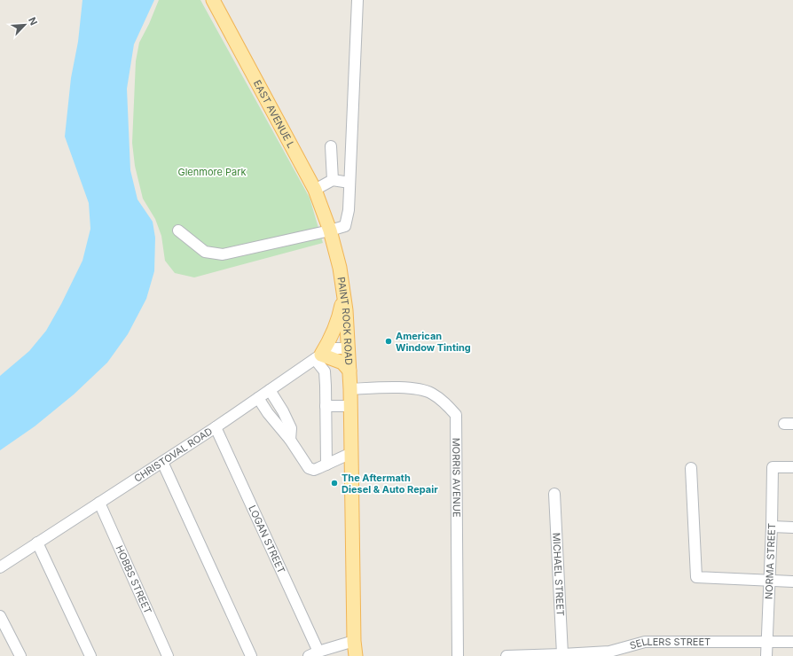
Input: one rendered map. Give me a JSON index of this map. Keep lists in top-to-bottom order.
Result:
{
  "streets": {
    "main road": ["EAST AVENUE L", "PAINT ROCK ROAD"],
    "street": [
      "CHRISTOVAL ROAD",
      "MORRIS AVENUE",
      "LOGAN STREET",
      "NORMA STREET",
      "MICHAEL STREET",
      "HOBBS STREET",
      "SELLERS STREET"
    ]
  },
  "crossings": [
    ["EAST AVENUE L", "PAINT ROCK ROAD"],
    ["PAINT ROCK ROAD", "CHRISTOVAL ROAD"],
    ["PAINT ROCK ROAD", "MORRIS AVENUE"],
    ["CHRISTOVAL ROAD", "LOGAN STREET"],
    ["CHRISTOVAL ROAD", "HOBBS STREET"],
    ["NORMA STREET", "SELLERS STREET"],
    ["MICHAEL STREET", "SELLERS STREET"]
  ],
  "parks": ["Glenmore Park"],
  "places": ["American Window Tinting", "The Aftermath Diesel & Auto Repair"],
  "north": "top right"
}
